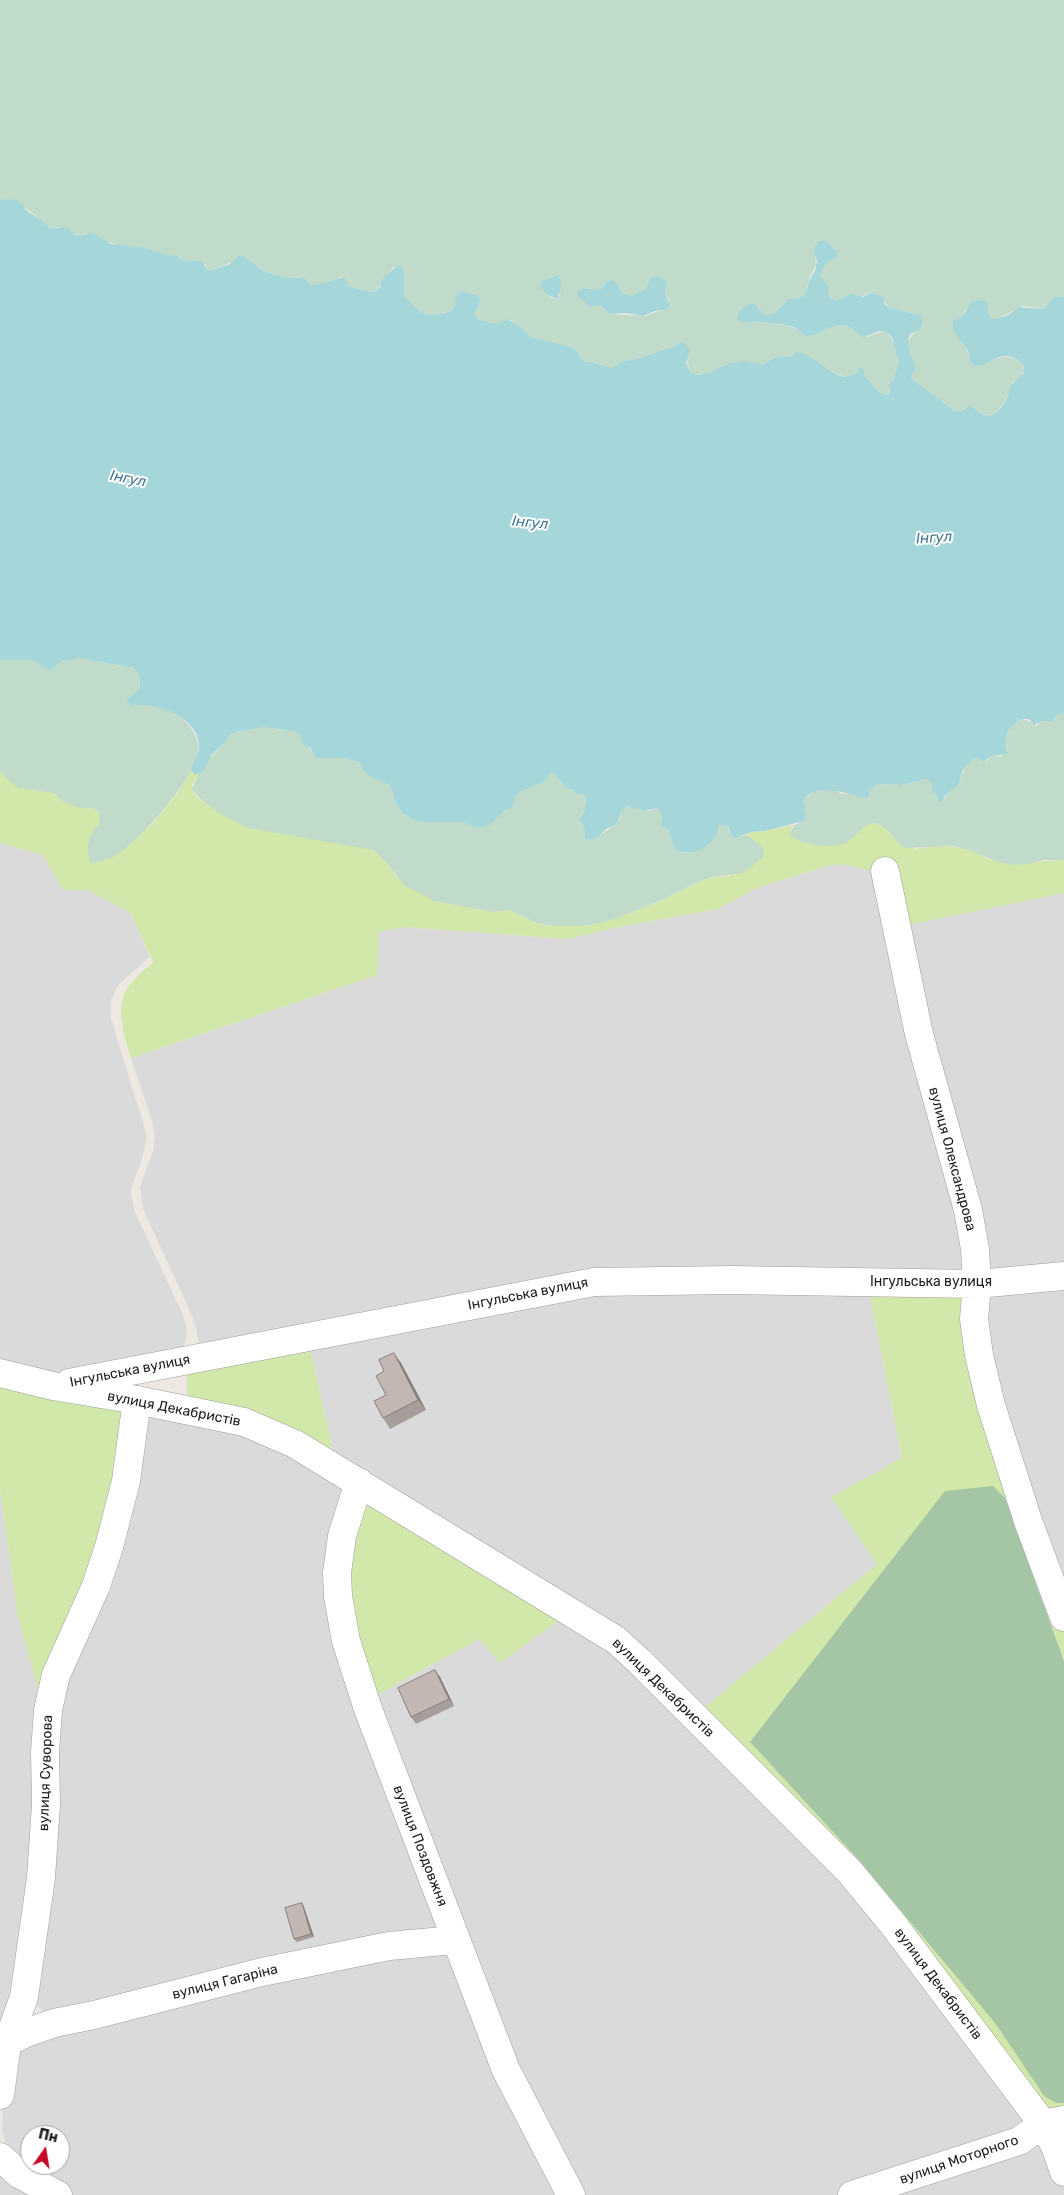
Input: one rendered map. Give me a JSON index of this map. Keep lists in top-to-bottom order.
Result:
{
  "streets": {
    "street": [
      "вулиця Олександрова",
      "Інгульська вулиця",
      "вулиця Декабристів",
      "вулиця Суворова",
      "вулиця Поздовжня",
      "вулиця Гагаріна",
      "вулиця Моторного"
    ]
  },
  "crossings": [
    ["вулиця Олександрова", "Інгульська вулиця"],
    ["Інгульська вулиця", "вулиця Декабристів"],
    ["вулиця Декабристів", "вулиця Суворова"],
    ["вулиця Декабристів", "вулиця Поздовжня"],
    ["вулиця Декабристів", "вулиця Моторного"],
    ["вулиця Суворова", "вулиця Гагаріна"],
    ["вулиця Поздовжня", "вулиця Гагаріна"]
  ],
  "water": ["Інгул"],
  "north": "top"
}
